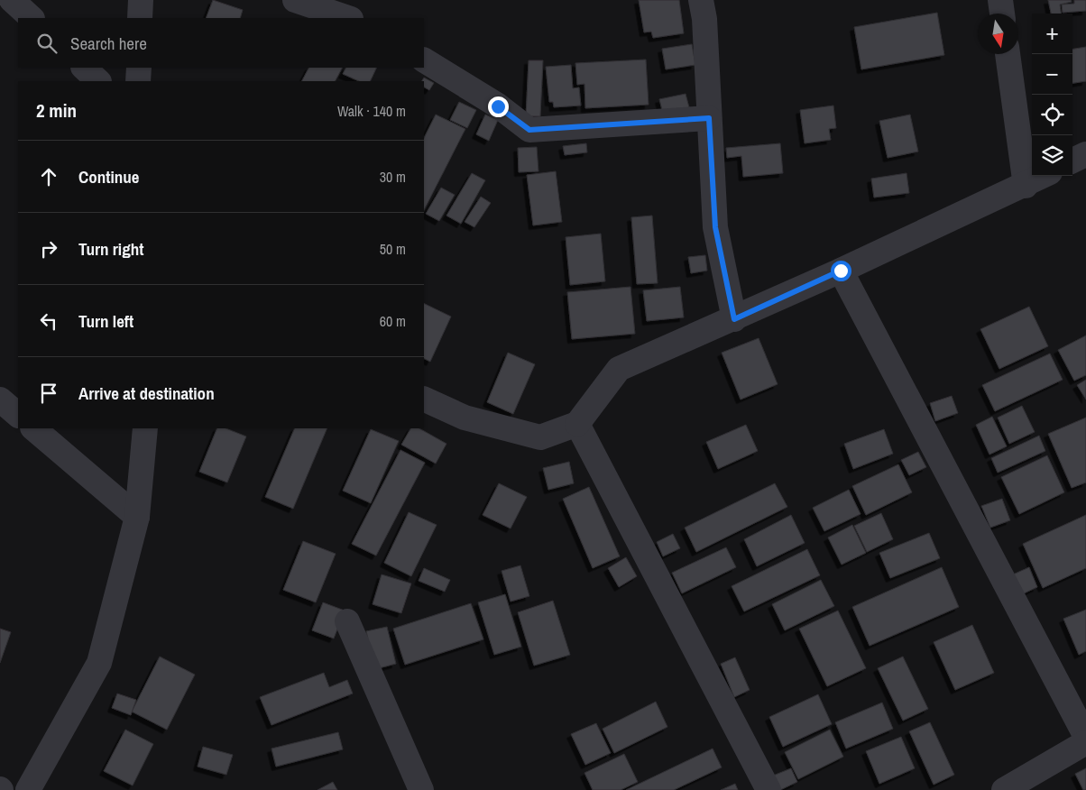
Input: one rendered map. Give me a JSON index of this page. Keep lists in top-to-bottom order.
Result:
{
  "north": "bottom",
  "page": {
    "map_buttons": ["+", "−"],
    "search": "Search here",
    "heading": ["2 min", "Walk · 140 m"],
    "list": [
      ["Continue", "30 m"],
      ["Turn right", "50 m"],
      ["Turn left", "60 m"],
      "Arrive at destination"
    ]
  }
}
